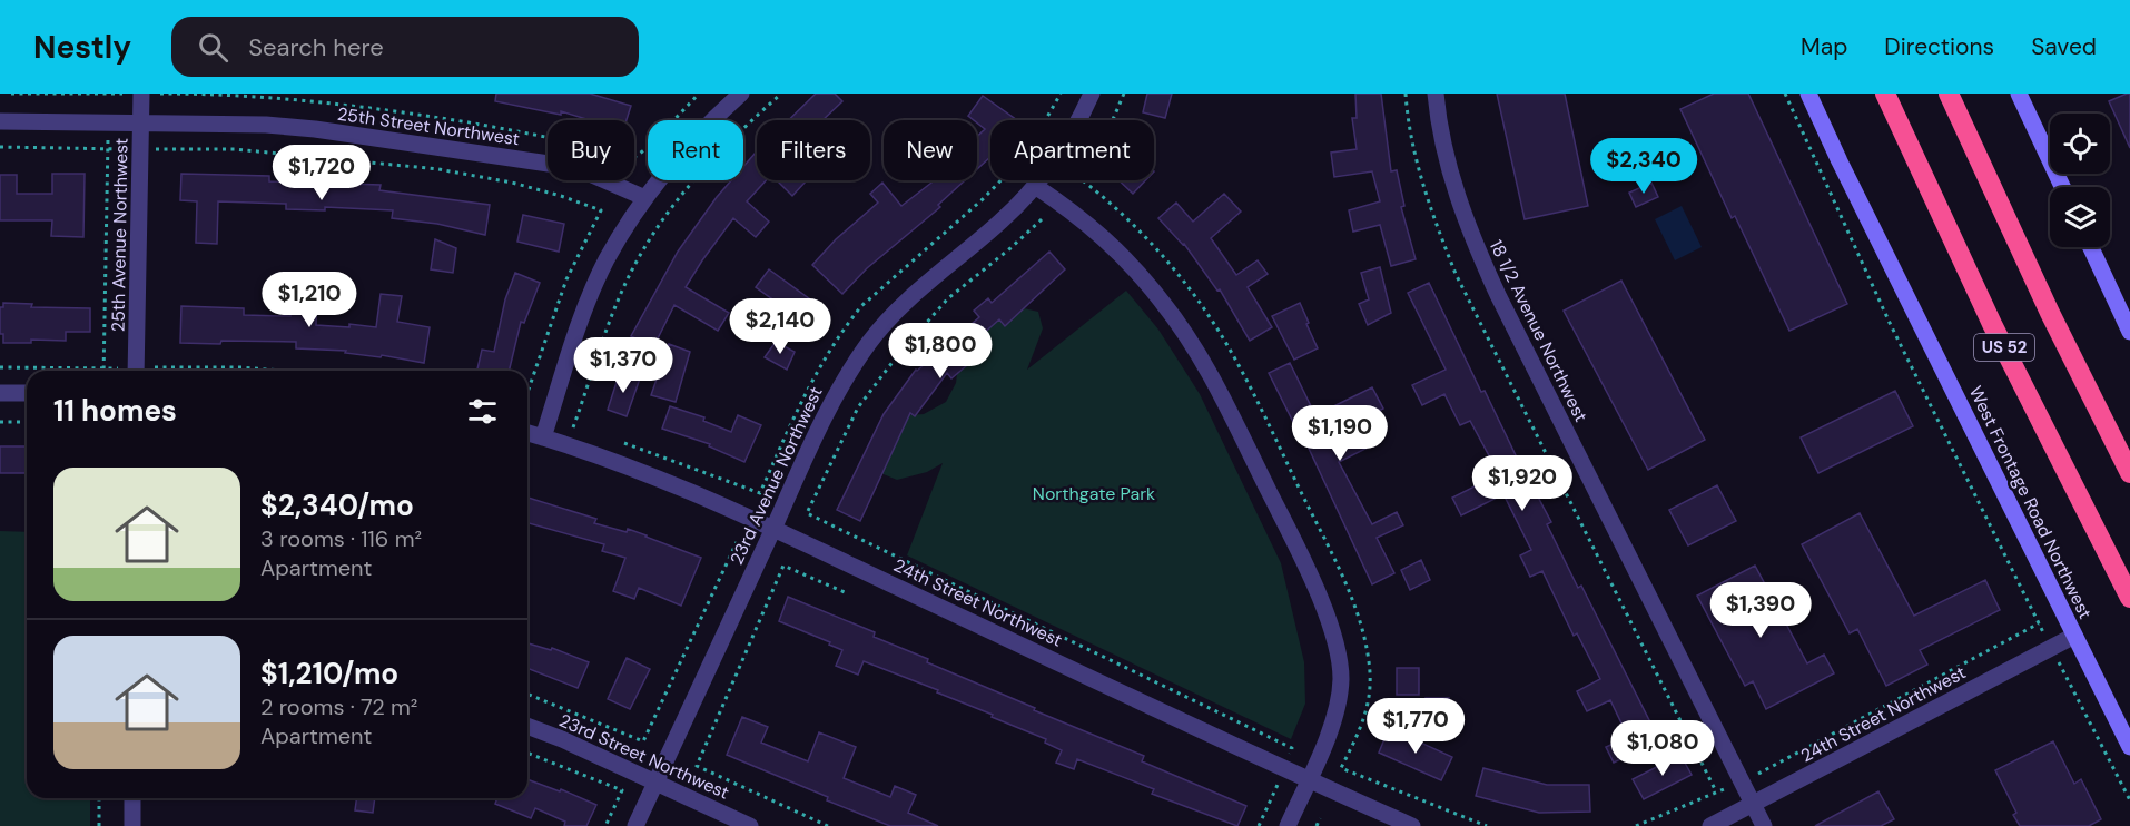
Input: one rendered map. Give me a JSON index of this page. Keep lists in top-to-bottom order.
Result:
{
  "streets": {
    "highway": ["US 52"],
    "street": [
      "25th Street Northwest",
      "25th Avenue Northwest",
      "18 1/2 Avenue Northwest",
      "23rd Avenue Northwest",
      "West Frontage Road Northwest",
      "24th Street Northwest",
      "23rd Street Northwest"
    ]
  },
  "crossings": [
    ["25th Street Northwest", "25th Avenue Northwest"],
    ["18 1/2 Avenue Northwest", "24th Street Northwest"],
    ["23rd Avenue Northwest", "24th Street Northwest"],
    ["23rd Avenue Northwest", "23rd Street Northwest"],
    ["West Frontage Road Northwest", "24th Street Northwest"]
  ],
  "parks": ["Northgate Park"],
  "page": {
    "header": "Nestly",
    "search": "Search here",
    "nav": ["Map", "Directions", "Saved"],
    "chip": [
      "Buy",
      "Rent",
      "Filters",
      "New",
      "Apartment"
    ],
    "price": [
      "$2,340",
      "$1,720",
      "$1,210",
      "$2,140",
      "$1,800",
      "$1,370",
      "$1,190",
      "$1,920",
      "$1,390",
      "$1,770",
      "$1,080"
    ],
    "heading": "11 homes",
    "list": [
      {
        "name": "$2,340/mo",
        "note": "3 rooms · 116 m² · Apartment"
      },
      {
        "name": "$1,210/mo",
        "note": "2 rooms · 72 m² · Apartment"
      }
    ]
  }
}
